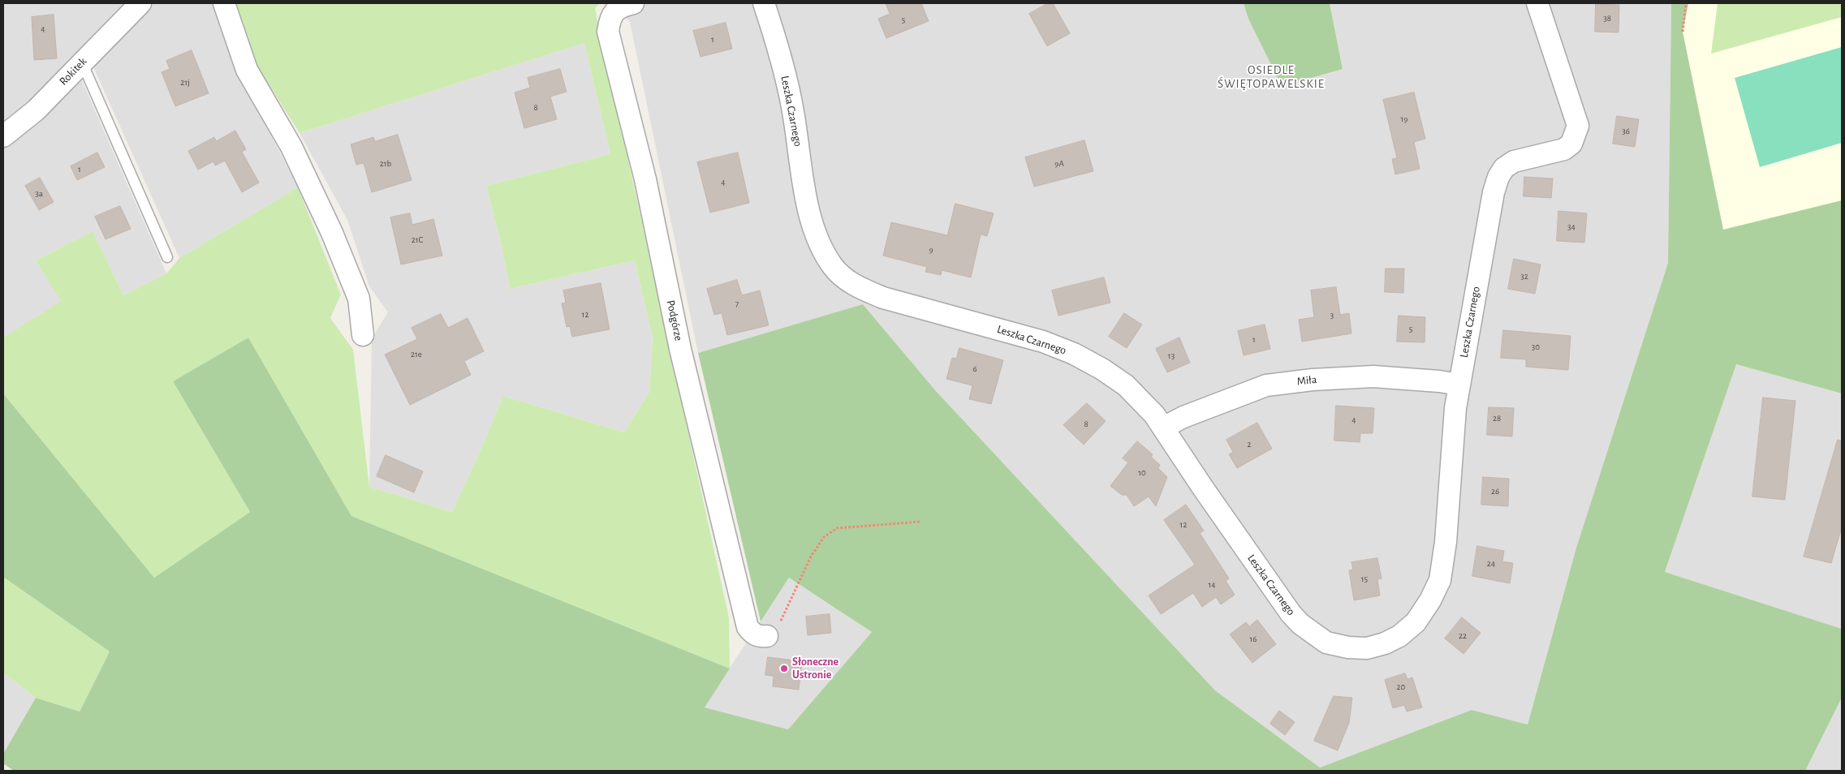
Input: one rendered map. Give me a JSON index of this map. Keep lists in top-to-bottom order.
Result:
{
  "streets": {
    "street": [
      "Rokitek",
      "Leszka Czarnego",
      "Podgórze",
      "Miła"
    ]
  },
  "crossings": [
    ["Leszka Czarnego", "Miła"]
  ],
  "districts": ["OSIEDLE ŚWIĘTOPAWELSKIE"],
  "places": ["Słoneczne Ustronie"],
  "house_numbers": [
    "38",
    "5",
    "4",
    "1",
    "21j",
    "8",
    "19",
    "36",
    "21b",
    "9A",
    "1",
    "4",
    "3a",
    "34",
    "21C",
    "9",
    "32",
    "7",
    "12",
    "3",
    "5",
    "1",
    "30",
    "21e",
    "13",
    "6",
    "28",
    "4",
    "8",
    "2",
    "10",
    "26",
    "12",
    "24",
    "15",
    "14",
    "22",
    "16",
    "20"
  ]
}
